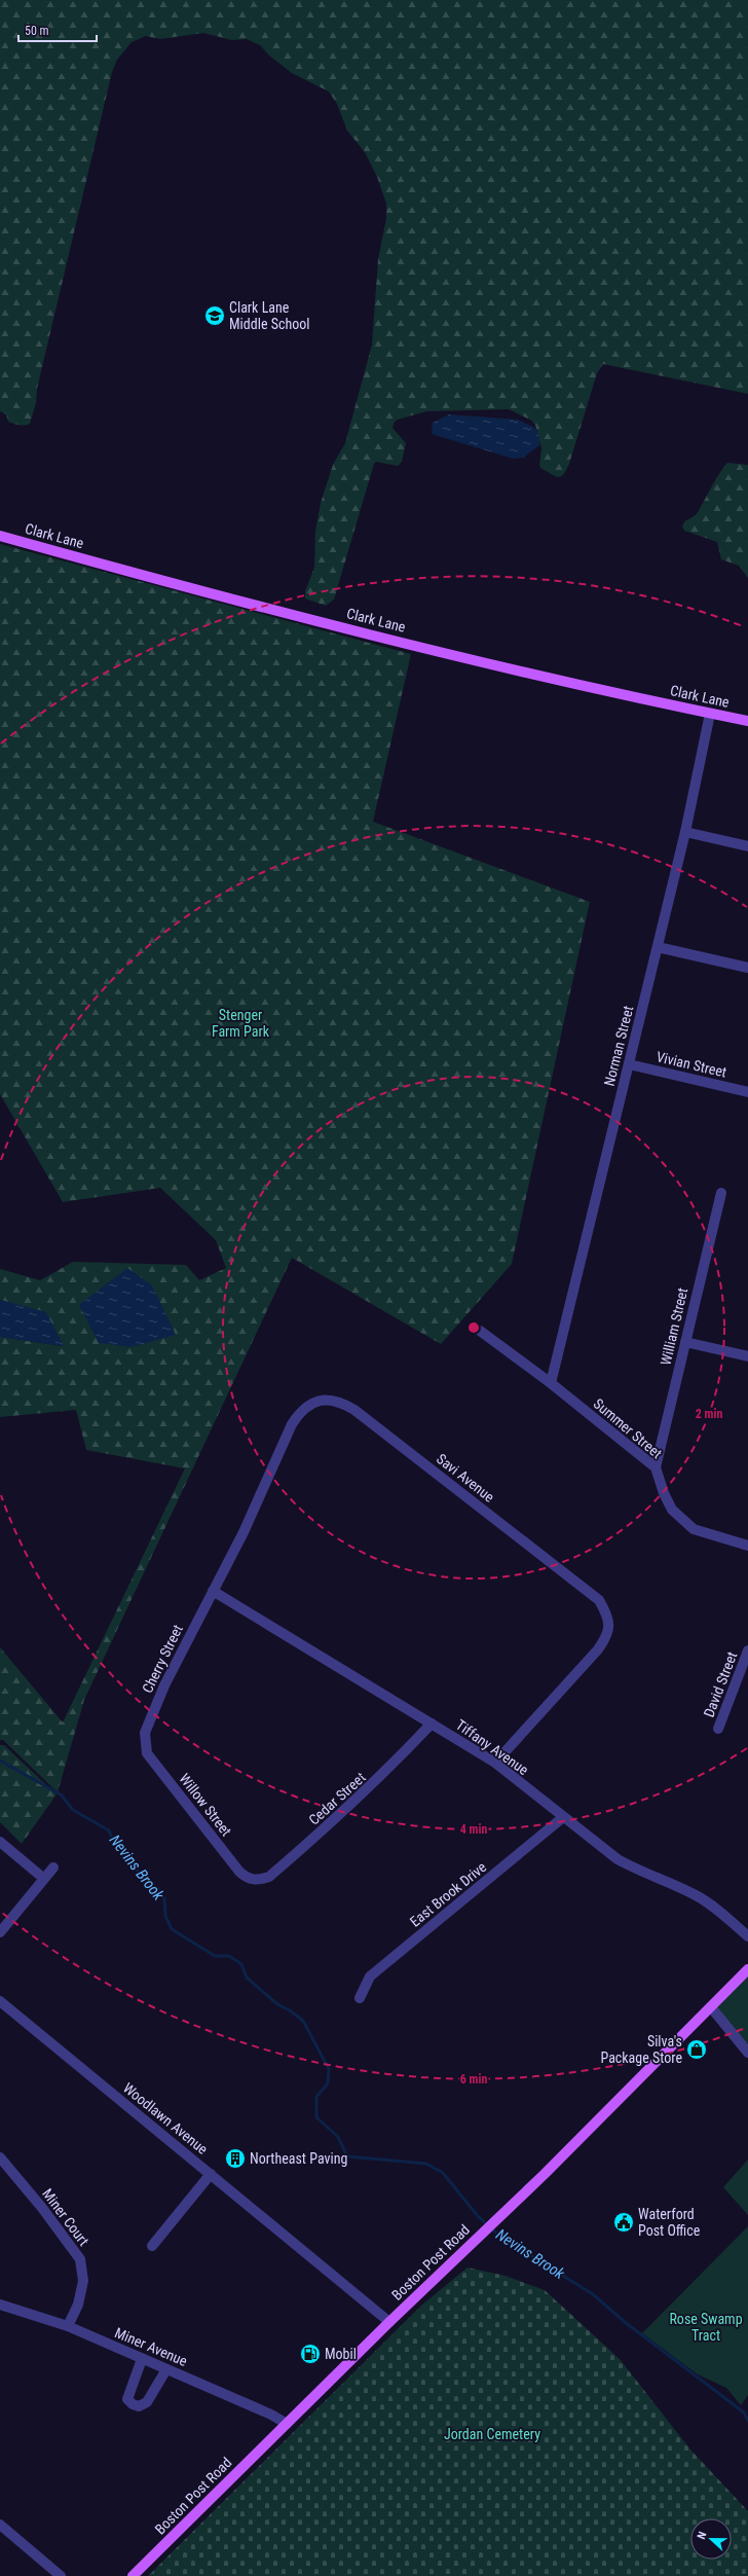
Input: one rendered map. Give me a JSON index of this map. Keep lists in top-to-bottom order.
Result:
{
  "streets": {
    "main road": ["Clark Lane", "Boston Post Road"],
    "street": [
      "Norman Street",
      "Vivian Street",
      "William Street",
      "Summer Street",
      "Savi Avenue",
      "Cherry Street",
      "David Street",
      "Tiffany Avenue",
      "Cedar Street",
      "Willow Street",
      "East Brook Drive",
      "Woodlawn Avenue",
      "Miner Court",
      "Miner Avenue"
    ]
  },
  "crossings": [
    ["Clark Lane", "Norman Street"],
    ["Norman Street", "Vivian Street"],
    ["Norman Street", "Summer Street"],
    ["William Street", "Summer Street"],
    ["Savi Avenue", "Cherry Street"],
    ["Savi Avenue", "Tiffany Avenue"],
    ["Cherry Street", "Tiffany Avenue"],
    ["Cherry Street", "Willow Street"],
    ["Tiffany Avenue", "Cedar Street"],
    ["Tiffany Avenue", "East Brook Drive"],
    ["Cedar Street", "Willow Street"],
    ["Woodlawn Avenue", "Boston Post Road"],
    ["Miner Court", "Miner Avenue"],
    ["Boston Post Road", "Miner Avenue"]
  ],
  "water": ["Nevins Brook"],
  "parks": ["Stenger Farm Park", "Rose Swamp Tract", "Jordan Cemetery"],
  "places": {
    "school or university": ["Clark Lane Middle School"],
    "shop": ["Silva's Package Store"],
    "building": ["Northeast Paving"],
    "public building": ["Waterford Post Office"],
    "fuel station": ["Mobil"]
  },
  "scale_bar": "50 m",
  "north": "left",
  "rings": ["2 min", "4 min", "6 min"]
}
